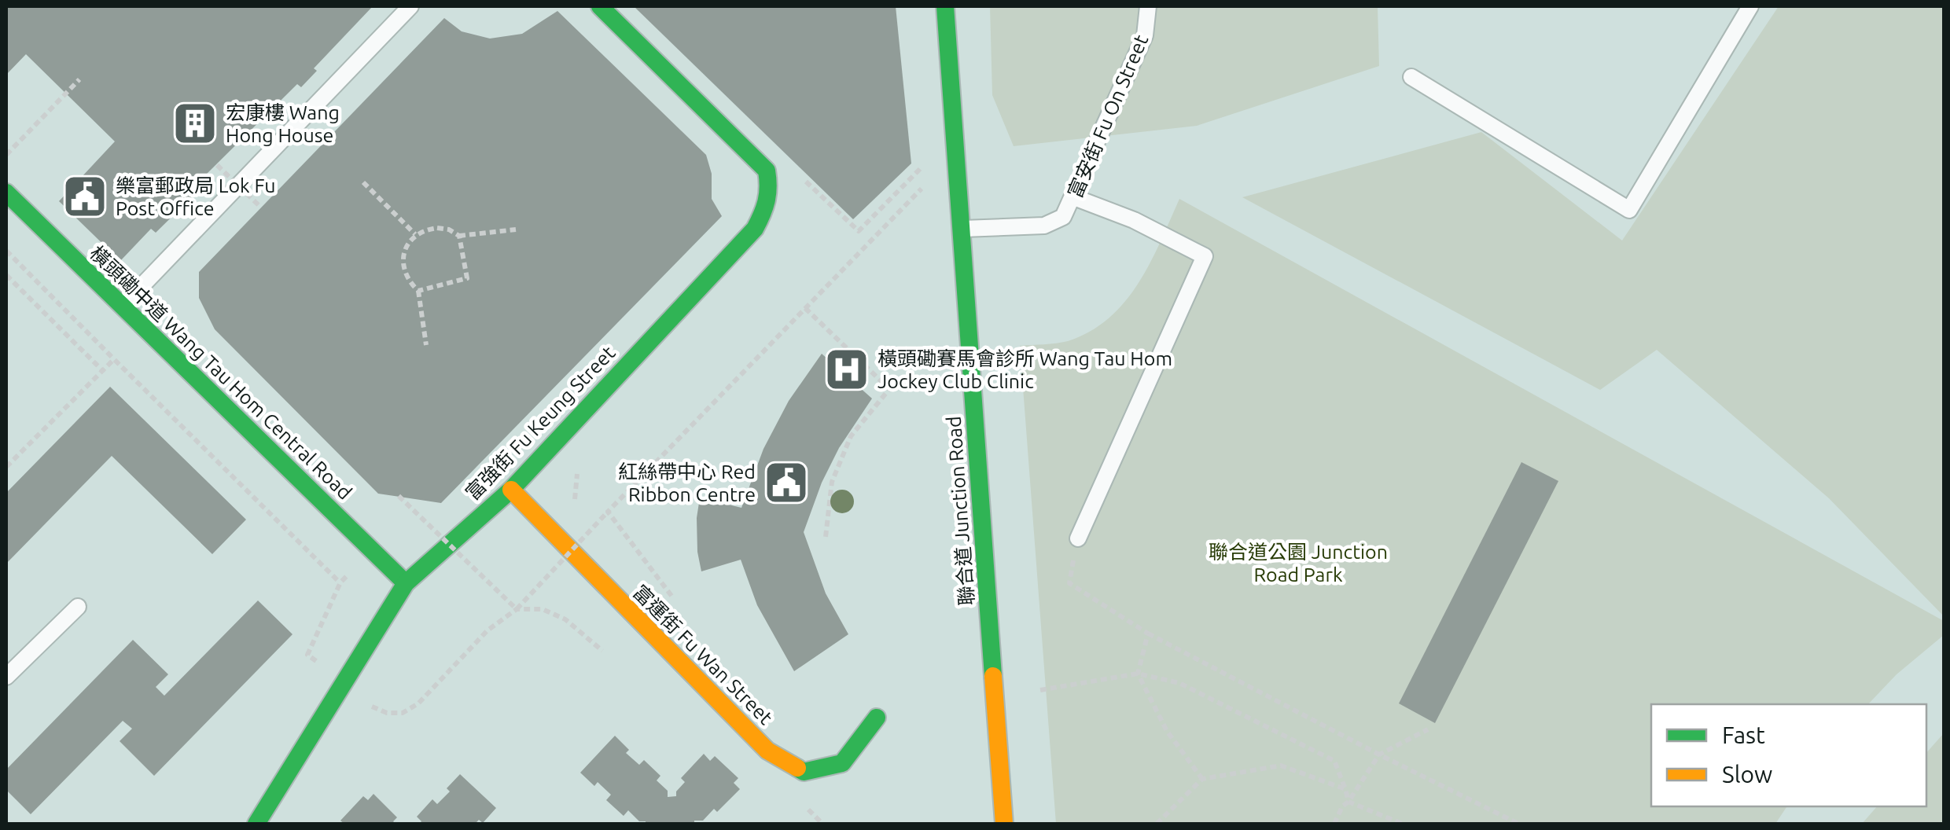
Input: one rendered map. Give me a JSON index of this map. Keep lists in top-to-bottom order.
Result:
{
  "streets": {
    "street": [
      "橫頭磡中道 Wang Tau Hom Central Road",
      "富強街 Fu Keung Street",
      "聯合道 Junction Road",
      "富運街 Fu Wan Street"
    ],
    "lane": ["富安街 Fu On Street"]
  },
  "crossings": [
    ["富安街 Fu On Street", "聯合道 Junction Road"],
    ["橫頭磡中道 Wang Tau Hom Central Road", "富強街 Fu Keung Street"],
    ["富強街 Fu Keung Street", "富運街 Fu Wan Street"]
  ],
  "parks": ["聯合道公園 Junction Road Park"],
  "places": {
    "building": ["宏康樓 Wang Hong House"],
    "public building": ["樂富郵政局 Lok Fu Post Office", "紅絲帶中心 Red Ribbon Centre"],
    "hospital": ["橫頭磡賽馬會診所 Wang Tau Hom Jockey Club Clinic"]
  },
  "legend": ["Fast", "Slow"]
}
